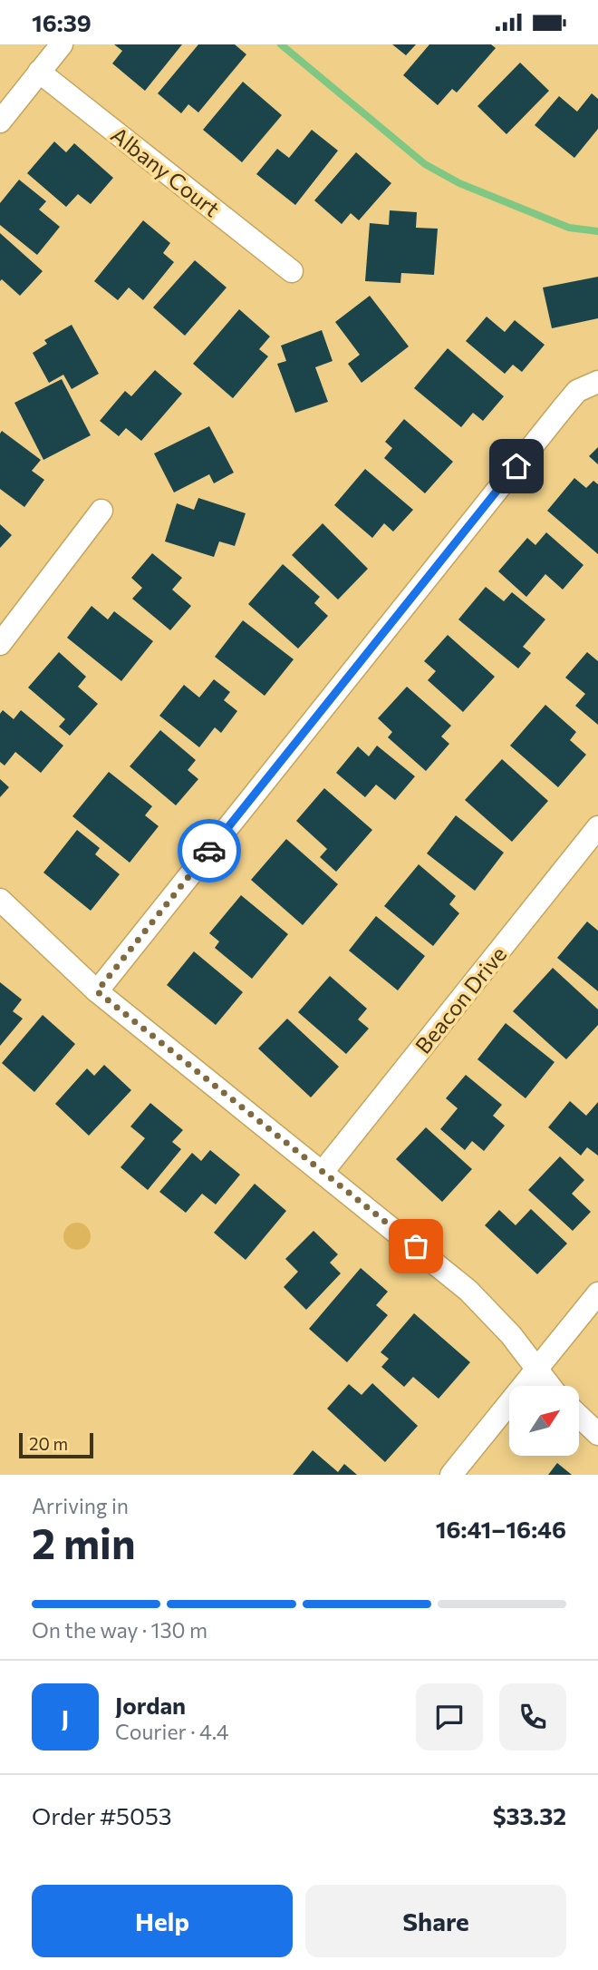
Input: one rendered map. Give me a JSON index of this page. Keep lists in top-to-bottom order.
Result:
{
  "streets": {
    "street": ["Albany Court", "Beacon Drive"]
  },
  "scale_bar": "20 m",
  "north": "top right",
  "page": {
    "status": "16:39",
    "scale": "20 m",
    "heading": ["2 min", "Arriving in", "16:41–16:46"],
    "panel": [
      "Jordan",
      "Courier · 4.4",
      "Order #5053",
      "$33.32"
    ],
    "bar": "On the way · 130 m",
    "round": "J",
    "buttons": ["Help", "Share"]
  }
}
